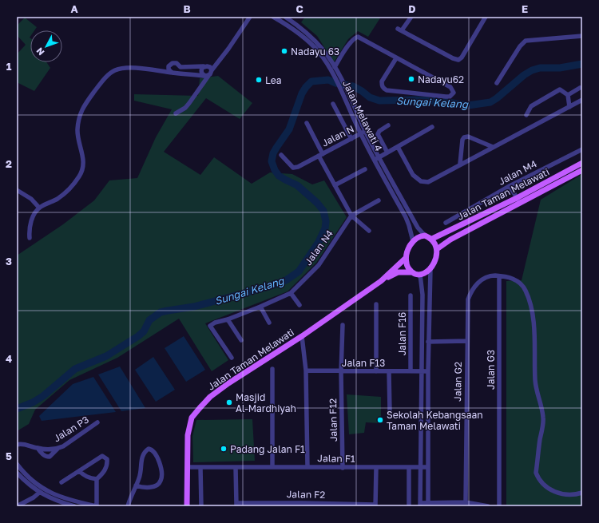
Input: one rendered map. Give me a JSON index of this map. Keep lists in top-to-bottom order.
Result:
{
  "streets": {
    "main road": ["Jalan Taman Melawati"],
    "street": [
      "Jalan Melawati 4",
      "Jalan N",
      "Jalan M4",
      "Jalan N4",
      "Jalan F16",
      "Jalan F13",
      "Jalan G3",
      "Jalan G2",
      "Jalan F12",
      "Jalan P3",
      "Jalan F1",
      "Jalan F2"
    ]
  },
  "crossings": [
    ["Jalan Melawati 4", "Jalan N"],
    ["Jalan Melawati 4", "Jalan Taman Melawati"],
    ["Jalan Taman Melawati", "Jalan F1"],
    ["Jalan F16", "Jalan F13"],
    ["Jalan F13", "Jalan F12"],
    ["Jalan G3", "Jalan G2"],
    ["Jalan F12", "Jalan F1"]
  ],
  "water": ["Sungai Kelang"],
  "places": [
    "Nadayu 63",
    "Nadayu62",
    "Lea",
    "Masjid Al-Mardhiyah",
    "Sekolah Kebangsaan Taman Melawati",
    "Padang Jalan F1"
  ],
  "north": "bottom left",
  "grid": {
    "columns": [
      "A",
      "B",
      "C",
      "D",
      "E"
    ],
    "rows": [
      "1",
      "2",
      "3",
      "4",
      "5"
    ]
  }
}
